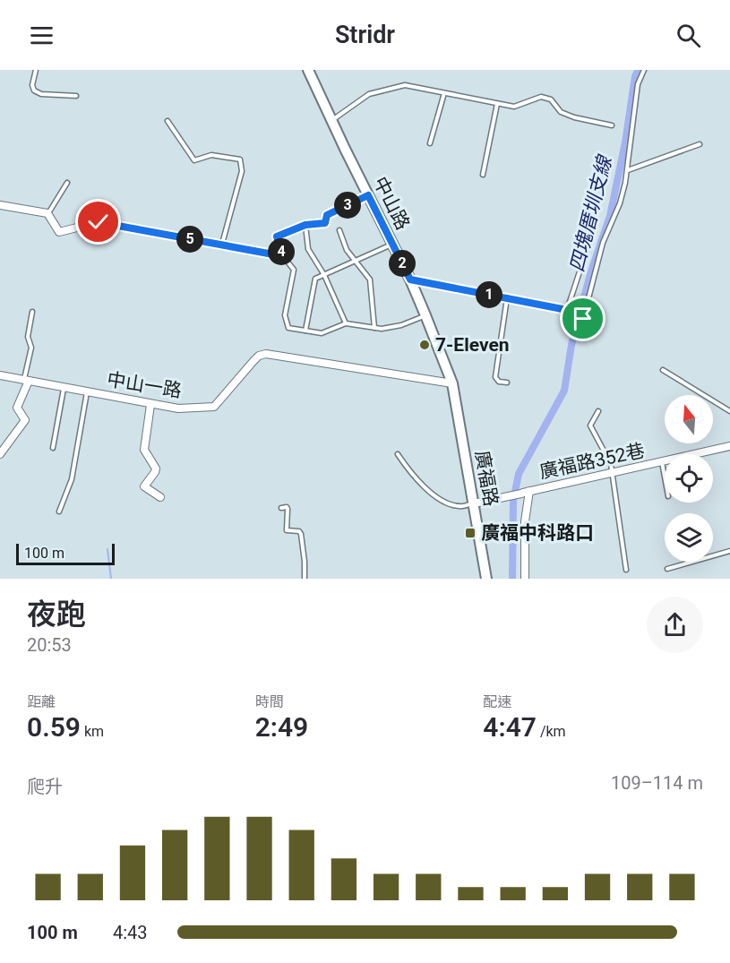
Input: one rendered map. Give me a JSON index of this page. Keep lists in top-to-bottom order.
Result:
{
  "streets": {
    "main road": ["中山路", "廣福路"],
    "street": ["中山一路", "廣福路352巷"]
  },
  "crossings": [
    ["中山路", "中山一路"],
    ["中山路", "廣福路"],
    ["中山一路", "廣福路"],
    ["廣福路352巷", "廣福路"]
  ],
  "water": ["四塊厝圳支線"],
  "places": {
    "other": ["7-Eleven"],
    "transit": ["廣福中科路口"]
  },
  "scale_bar": "100 m",
  "north": "top",
  "page": {
    "header": "Stridr",
    "pins": [
      "3",
      "5",
      "4",
      "2",
      "1"
    ],
    "scale": "100 m",
    "heading": ["夜跑", "20:53"],
    "stats": [
      ["距離", "0.59 km"],
      ["時間", "2:49"],
      ["配速", "4:47 /km"]
    ],
    "chart": ["爬升", "109–114 m"],
    "list": [
      {
        "name": "100 m",
        "note": "4:43"
      }
    ]
  }
}
